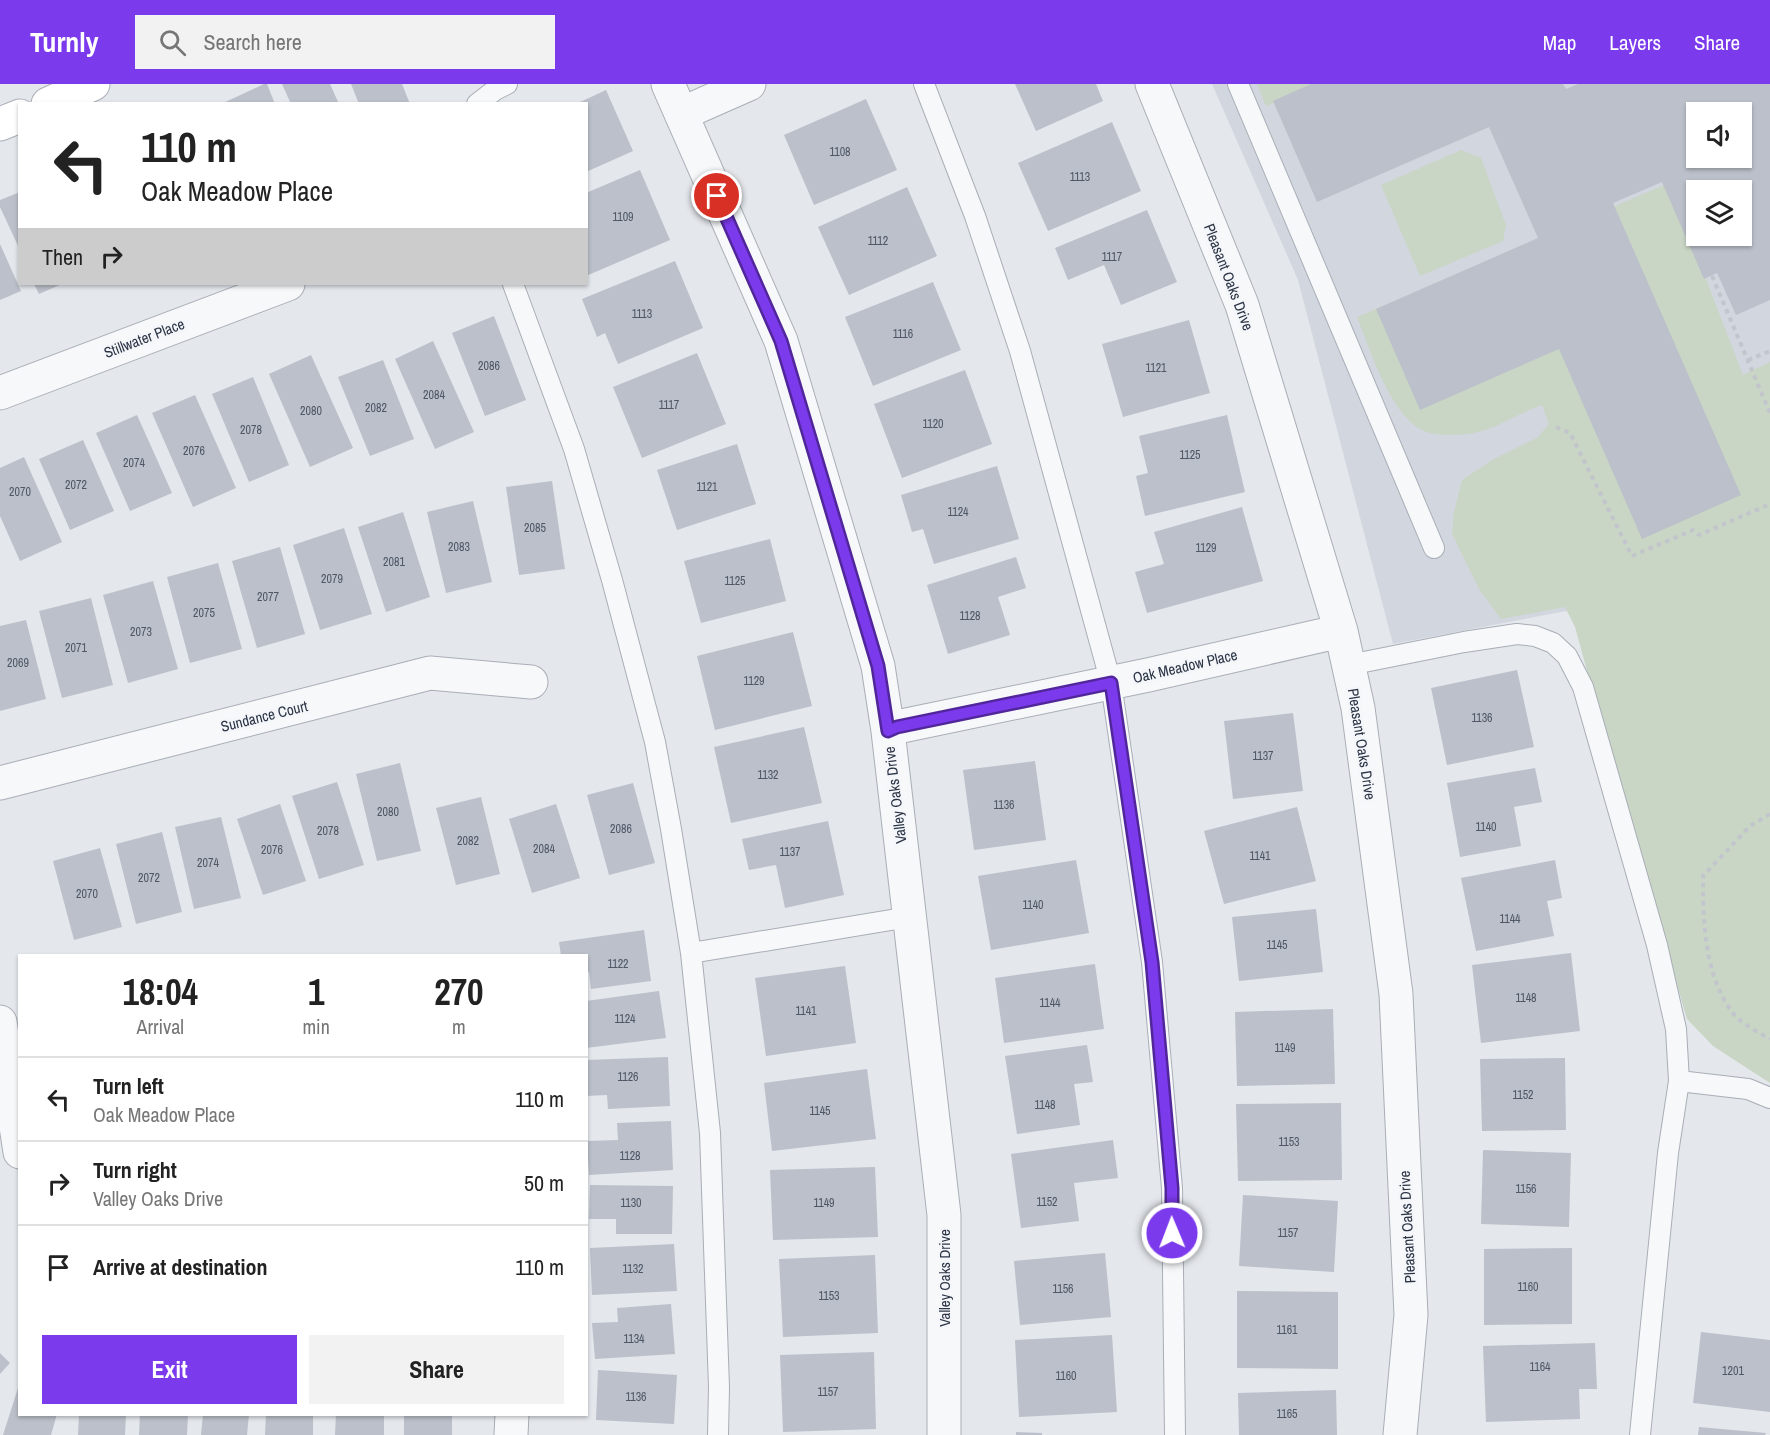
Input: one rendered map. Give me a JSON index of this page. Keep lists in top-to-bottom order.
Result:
{
  "streets": {
    "street": [
      "Pleasant Oaks Drive",
      "Stillwater Place",
      "Oak Meadow Place",
      "Sundance Court",
      "Valley Oaks Drive"
    ]
  },
  "crossings": [
    ["Pleasant Oaks Drive", "Oak Meadow Place"],
    ["Oak Meadow Place", "Valley Oaks Drive"]
  ],
  "house_numbers": [
    "1108",
    "1113",
    "1109",
    "1112",
    "1117",
    "1113",
    "1116",
    "2086",
    "1121",
    "2084",
    "1117",
    "2082",
    "2080",
    "1120",
    "2078",
    "2076",
    "1125",
    "2074",
    "2072",
    "1121",
    "2070",
    "1124",
    "2085",
    "2083",
    "1129",
    "2081",
    "2079",
    "1125",
    "2077",
    "2075",
    "1128",
    "2073",
    "2071",
    "2069",
    "1129",
    "1136",
    "1137",
    "1132",
    "1136",
    "2080",
    "1140",
    "2086",
    "2078",
    "2082",
    "2084",
    "2076",
    "1137",
    "1141",
    "2074",
    "2072",
    "2070",
    "1140",
    "1144",
    "1145",
    "1122",
    "1148",
    "1144",
    "1141",
    "1124",
    "1149",
    "1126",
    "1152",
    "1148",
    "1145",
    "1153",
    "1128",
    "1156",
    "1152",
    "1130",
    "1149",
    "1157",
    "1132",
    "1160",
    "1156",
    "1153",
    "1161",
    "1134",
    "1164",
    "1201",
    "1160",
    "1157",
    "1136",
    "1165"
  ],
  "page": {
    "header": "Turnly",
    "search": "Search here",
    "nav": ["Map", "Layers", "Share"],
    "turn": ["110 m", "Oak Meadow Place"],
    "then": "Then",
    "eta": [
      "18:04",
      "Arrival",
      "1",
      "min",
      "270",
      "m"
    ],
    "list": [
      {
        "name": "Turn left",
        "note": "Oak Meadow Place",
        "value": "110 m"
      },
      {
        "name": "Turn right",
        "note": "Valley Oaks Drive",
        "value": "50 m"
      },
      {
        "name": "Arrive at destination",
        "value": "110 m"
      }
    ],
    "buttons": ["Exit", "Share"]
  }
}
